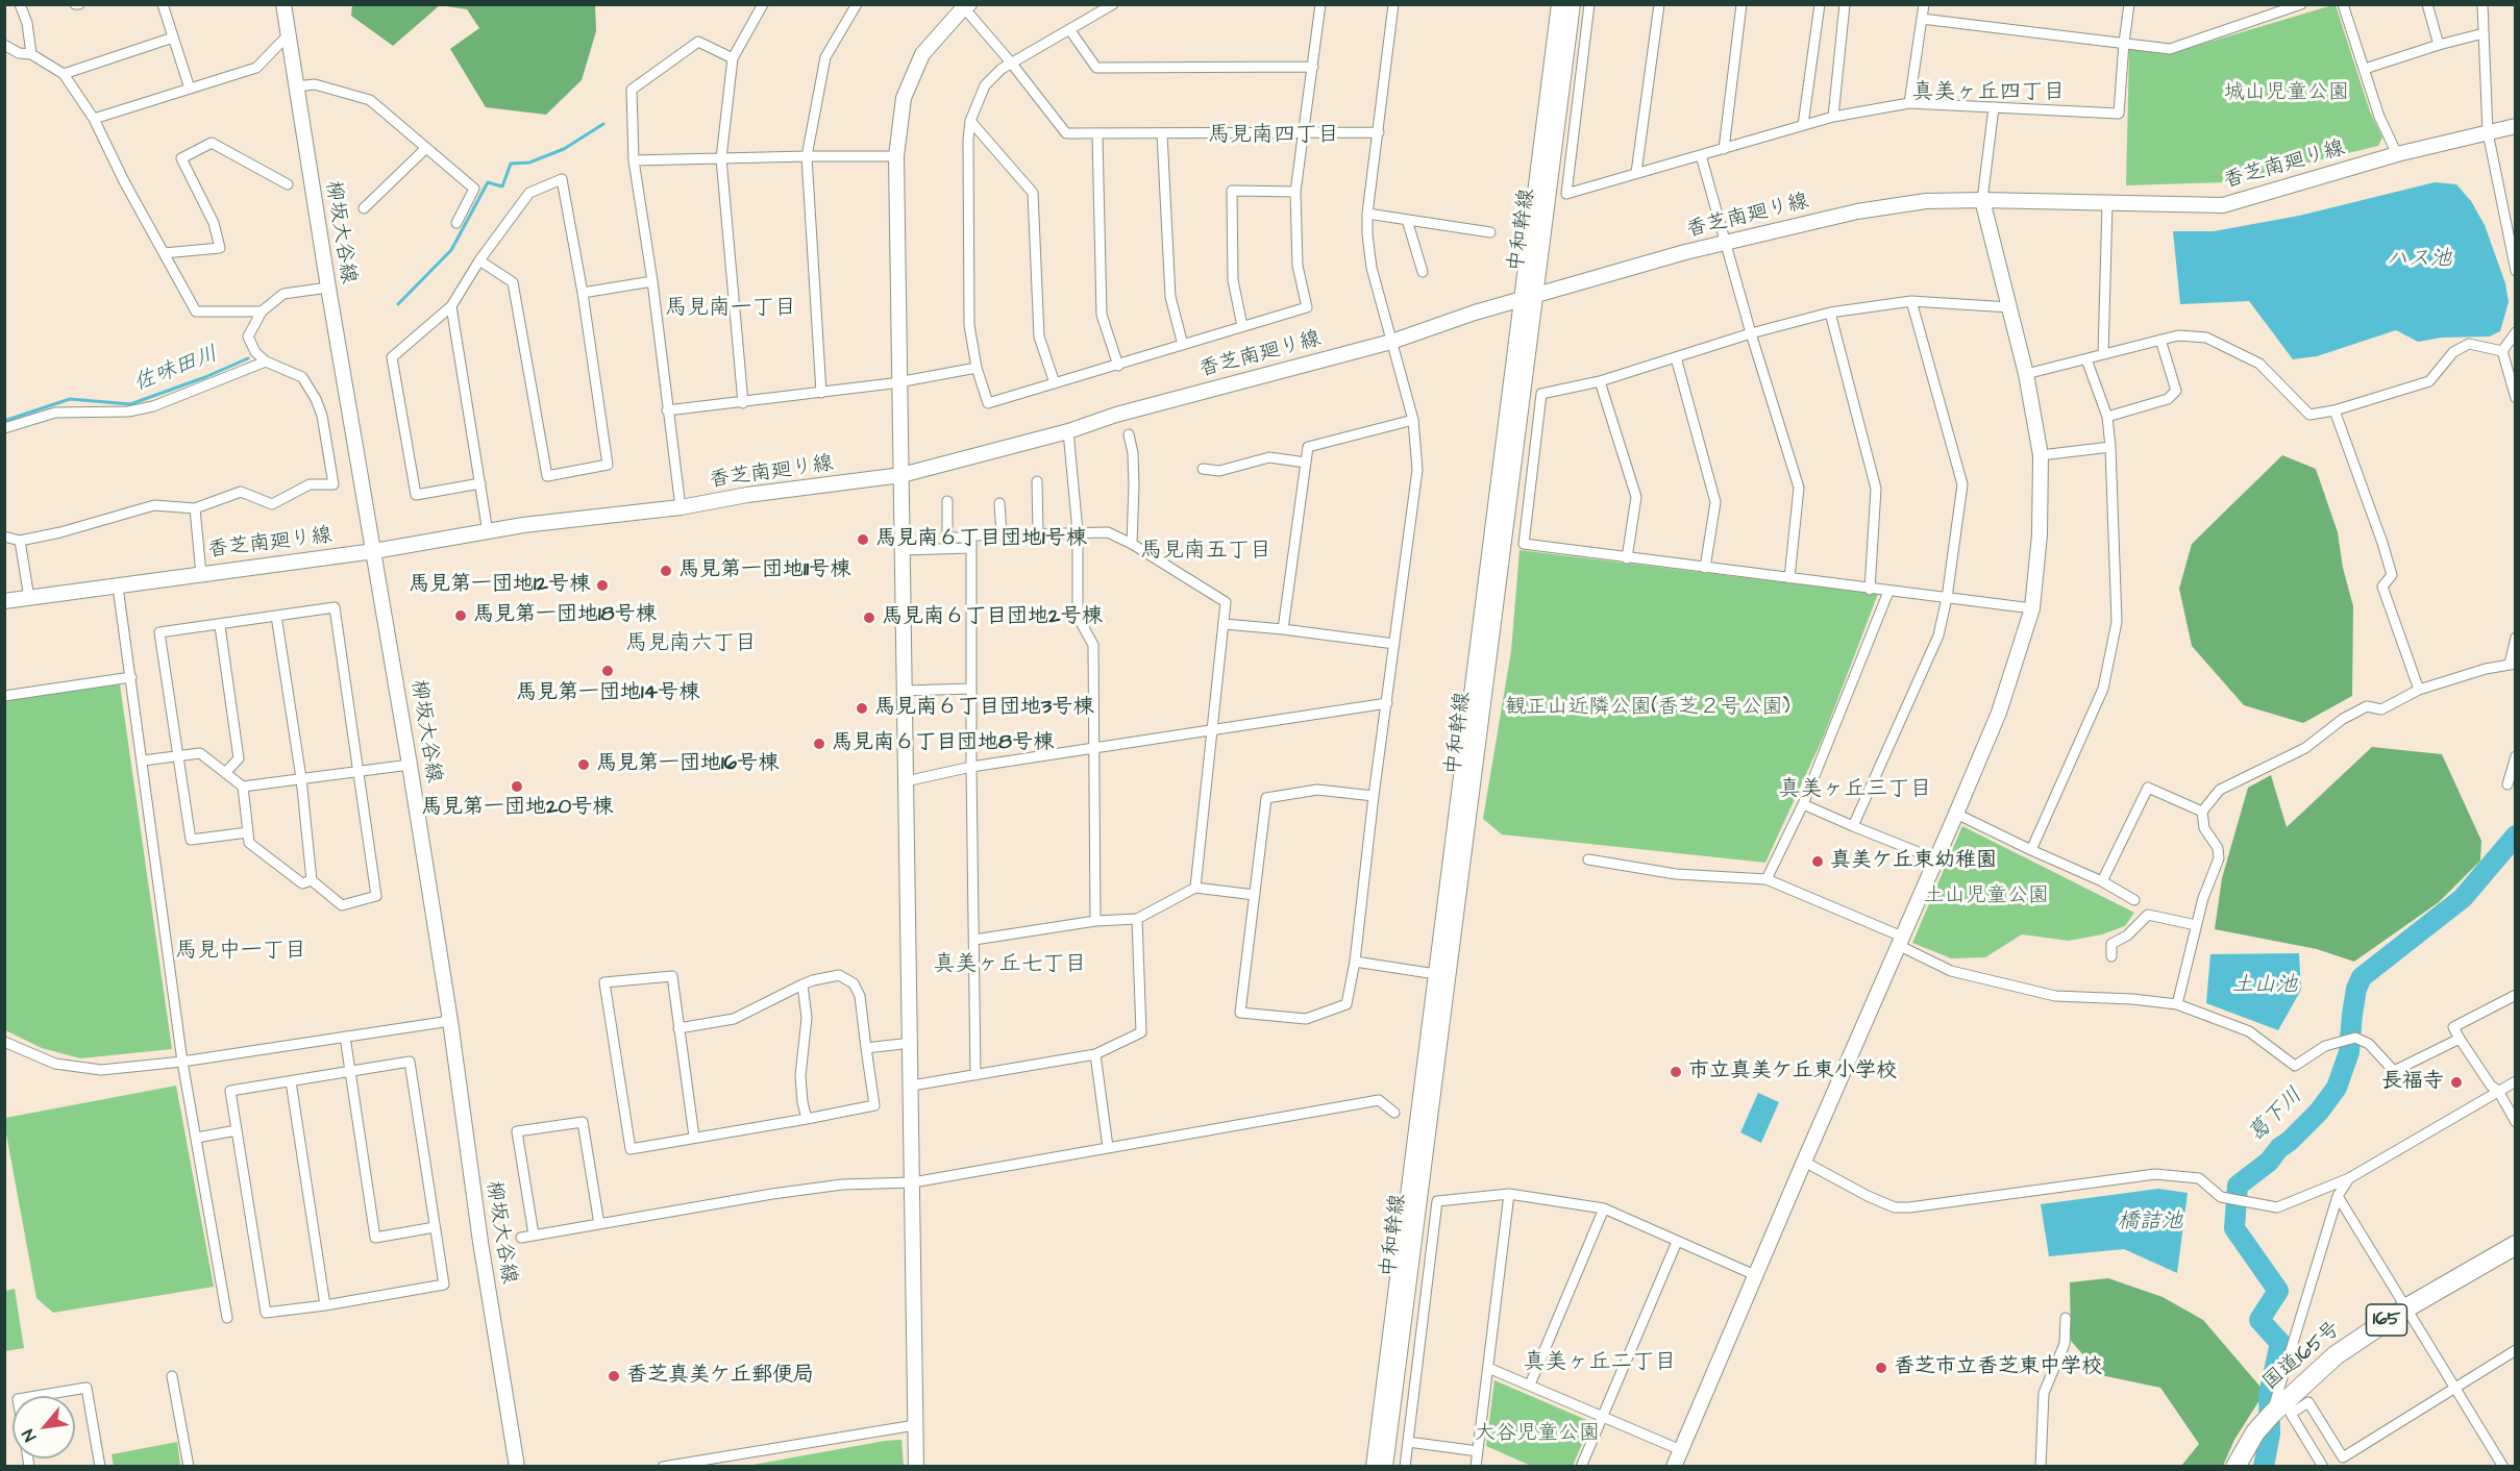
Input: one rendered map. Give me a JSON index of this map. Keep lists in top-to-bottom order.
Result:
{
  "streets": {
    "highway": ["165", "国道165号"],
    "street": ["香芝南廻り線", "中和幹線", "柳坂大谷線"]
  },
  "crossings": [
    ["香芝南廻り線", "中和幹線"],
    ["香芝南廻り線", "柳坂大谷線"]
  ],
  "districts": [
    "真美ヶ丘四丁目",
    "馬見南四丁目",
    "馬見南一丁目",
    "馬見南五丁目",
    "馬見南六丁目",
    "真美ヶ丘三丁目",
    "馬見中一丁目",
    "真美ヶ丘七丁目",
    "真美ヶ丘二丁目"
  ],
  "water": [
    "ハス池",
    "佐味田川",
    "土山池",
    "葛下川",
    "橋詰池"
  ],
  "parks": [
    "城山児童公園",
    "観正山近隣公園(香芝２号公園)",
    "土山児童公園",
    "大谷児童公園"
  ],
  "places": [
    "馬見南６丁目団地1号棟",
    "馬見第一団地11号棟",
    "馬見第一団地12号棟",
    "馬見第一団地18号棟",
    "馬見南６丁目団地2号棟",
    "馬見第一団地14号棟",
    "馬見南６丁目団地3号棟",
    "馬見南６丁目団地8号棟",
    "馬見第一団地16号棟",
    "馬見第一団地20号棟",
    "真美ケ丘東幼稚園",
    "市立真美ケ丘東小学校",
    "長福寺",
    "香芝市立香芝東中学校",
    "香芝真美ケ丘郵便局"
  ],
  "north": "bottom left"
}
